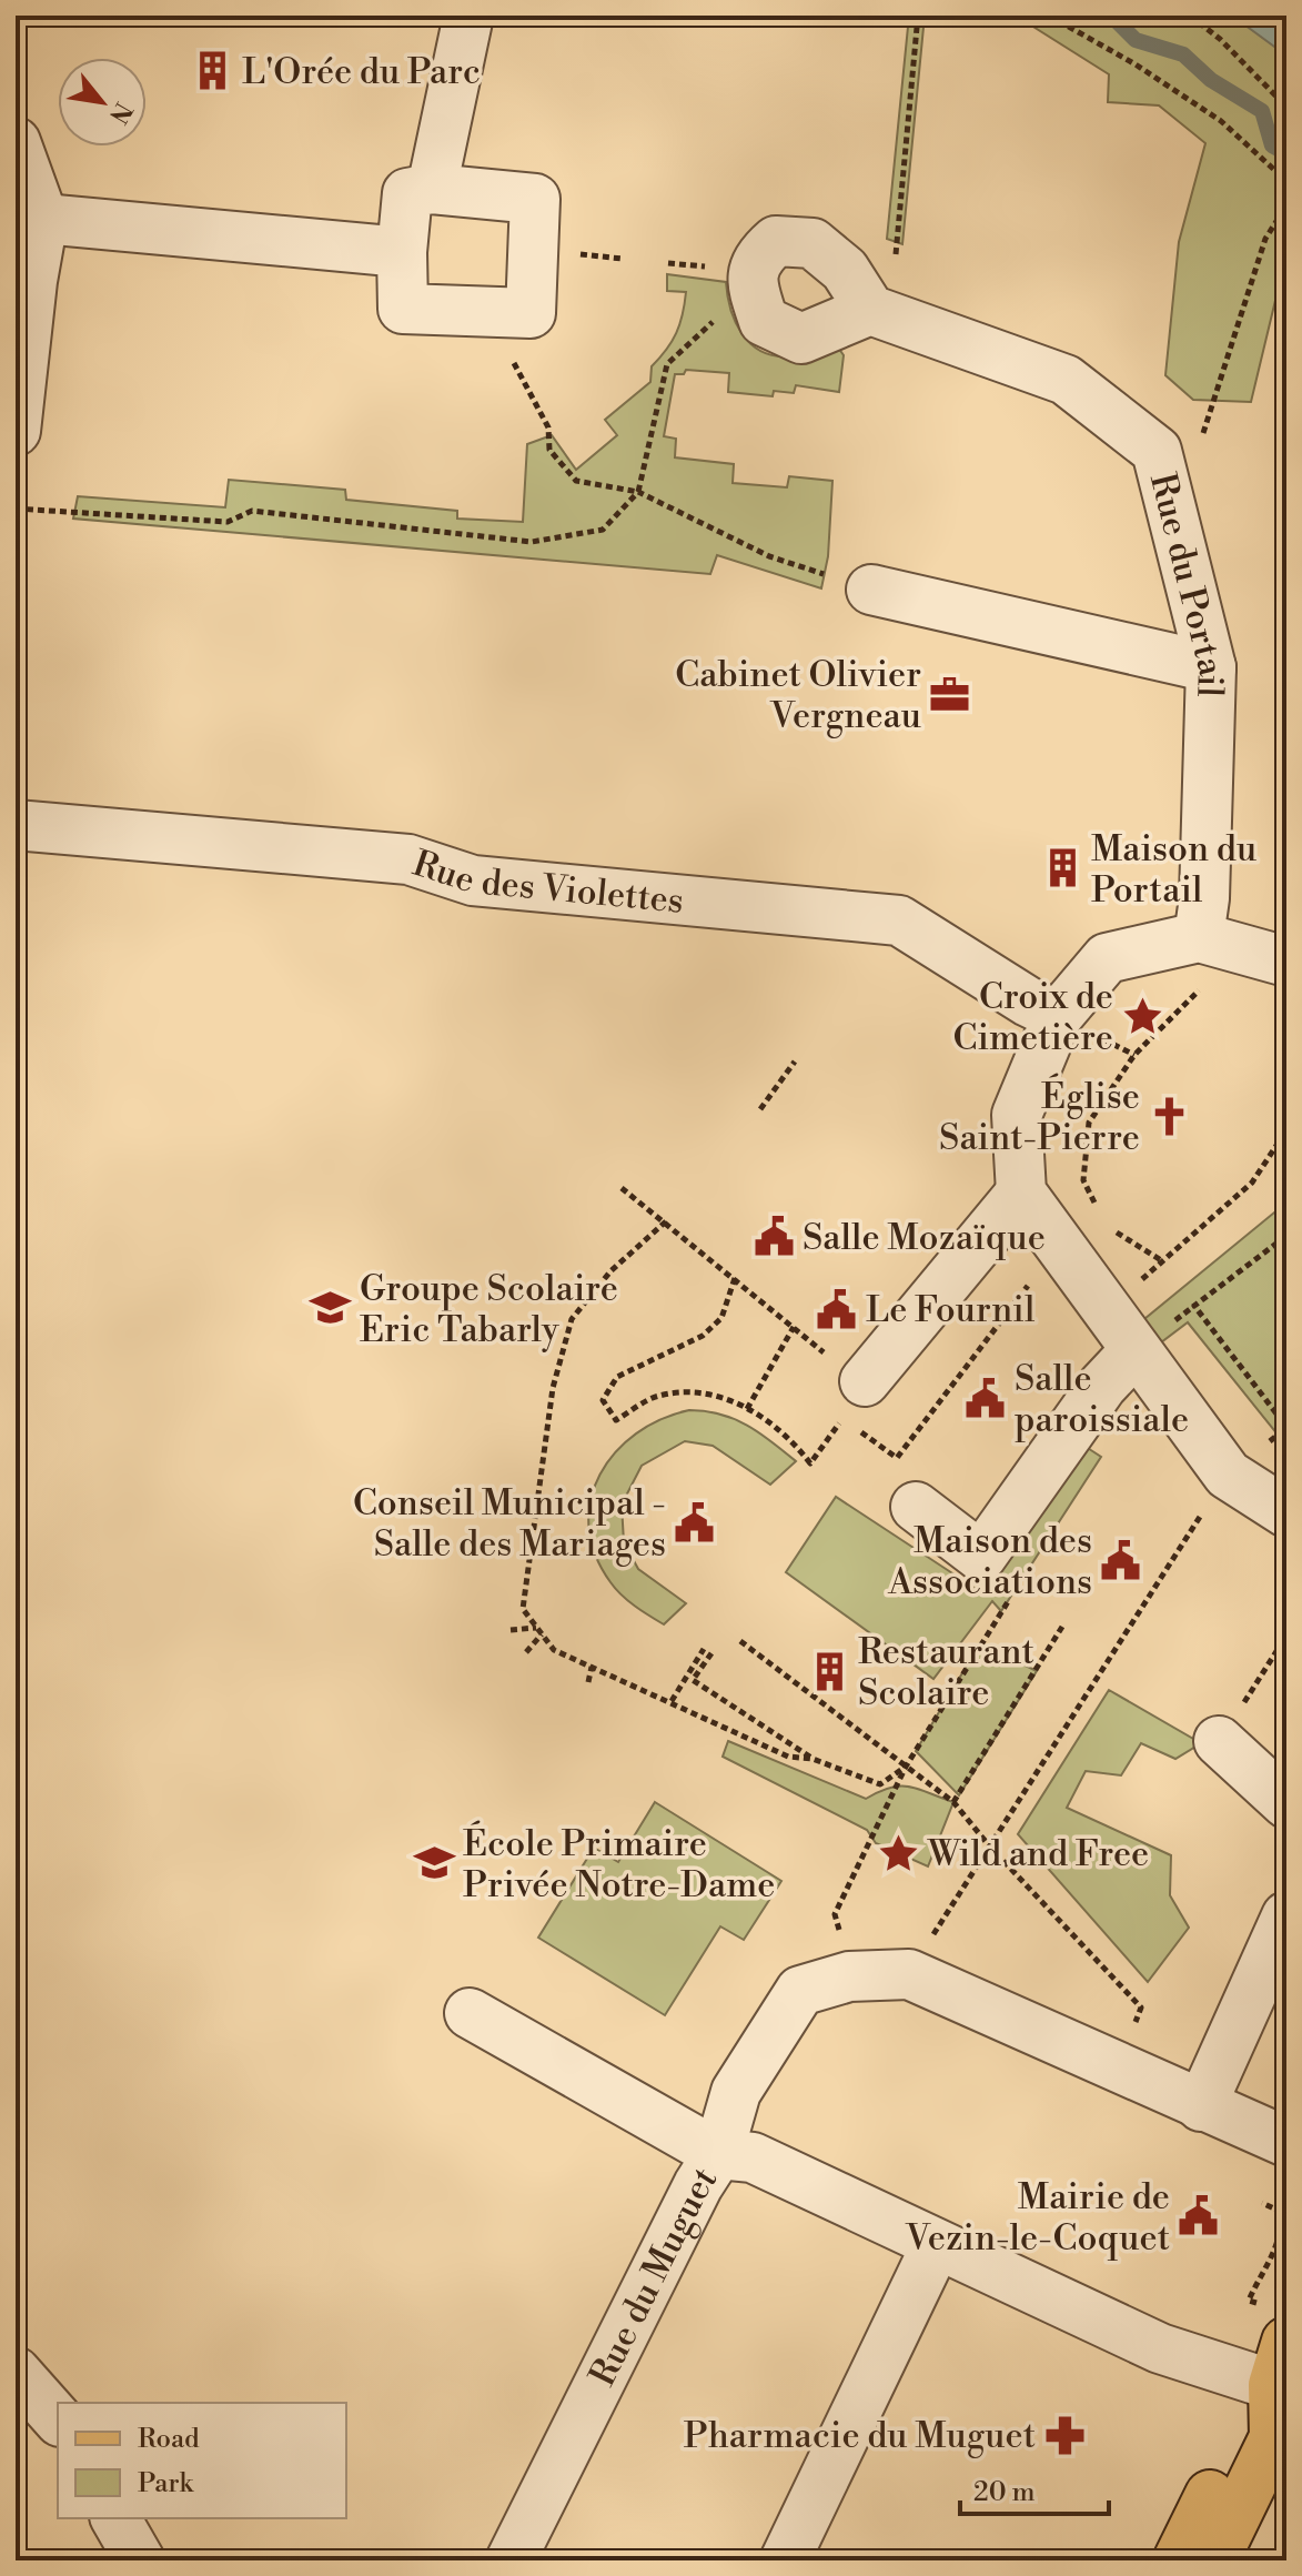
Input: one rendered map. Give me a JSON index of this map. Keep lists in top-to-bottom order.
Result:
{
  "streets": {
    "street": ["Rue du Portail", "Rue des Violettes", "Rue du Muguet"]
  },
  "places": {
    "building": ["L'Orée du Parc", "Maison du Portail", "Restaurant Scolaire"],
    "office": ["Cabinet Olivier Vergneau"],
    "place": ["Croix de Cimetière", "Wild and Free"],
    "church": ["Église Saint-Pierre"],
    "public building": [
      "Salle Mozaïque",
      "Le Fournil",
      "Salle paroissiale",
      "Conseil Municipal - Salle des Mariages",
      "Maison des Associations",
      "Mairie de Vezin-le-Coquet"
    ],
    "school or university": ["Groupe Scolaire Eric Tabarly", "École Primaire Privée Notre-Dame"],
    "pharmacy": ["Pharmacie du Muguet"]
  },
  "legend": ["Road", "Park"],
  "scale_bar": "20 m",
  "north": "bottom right"
}
